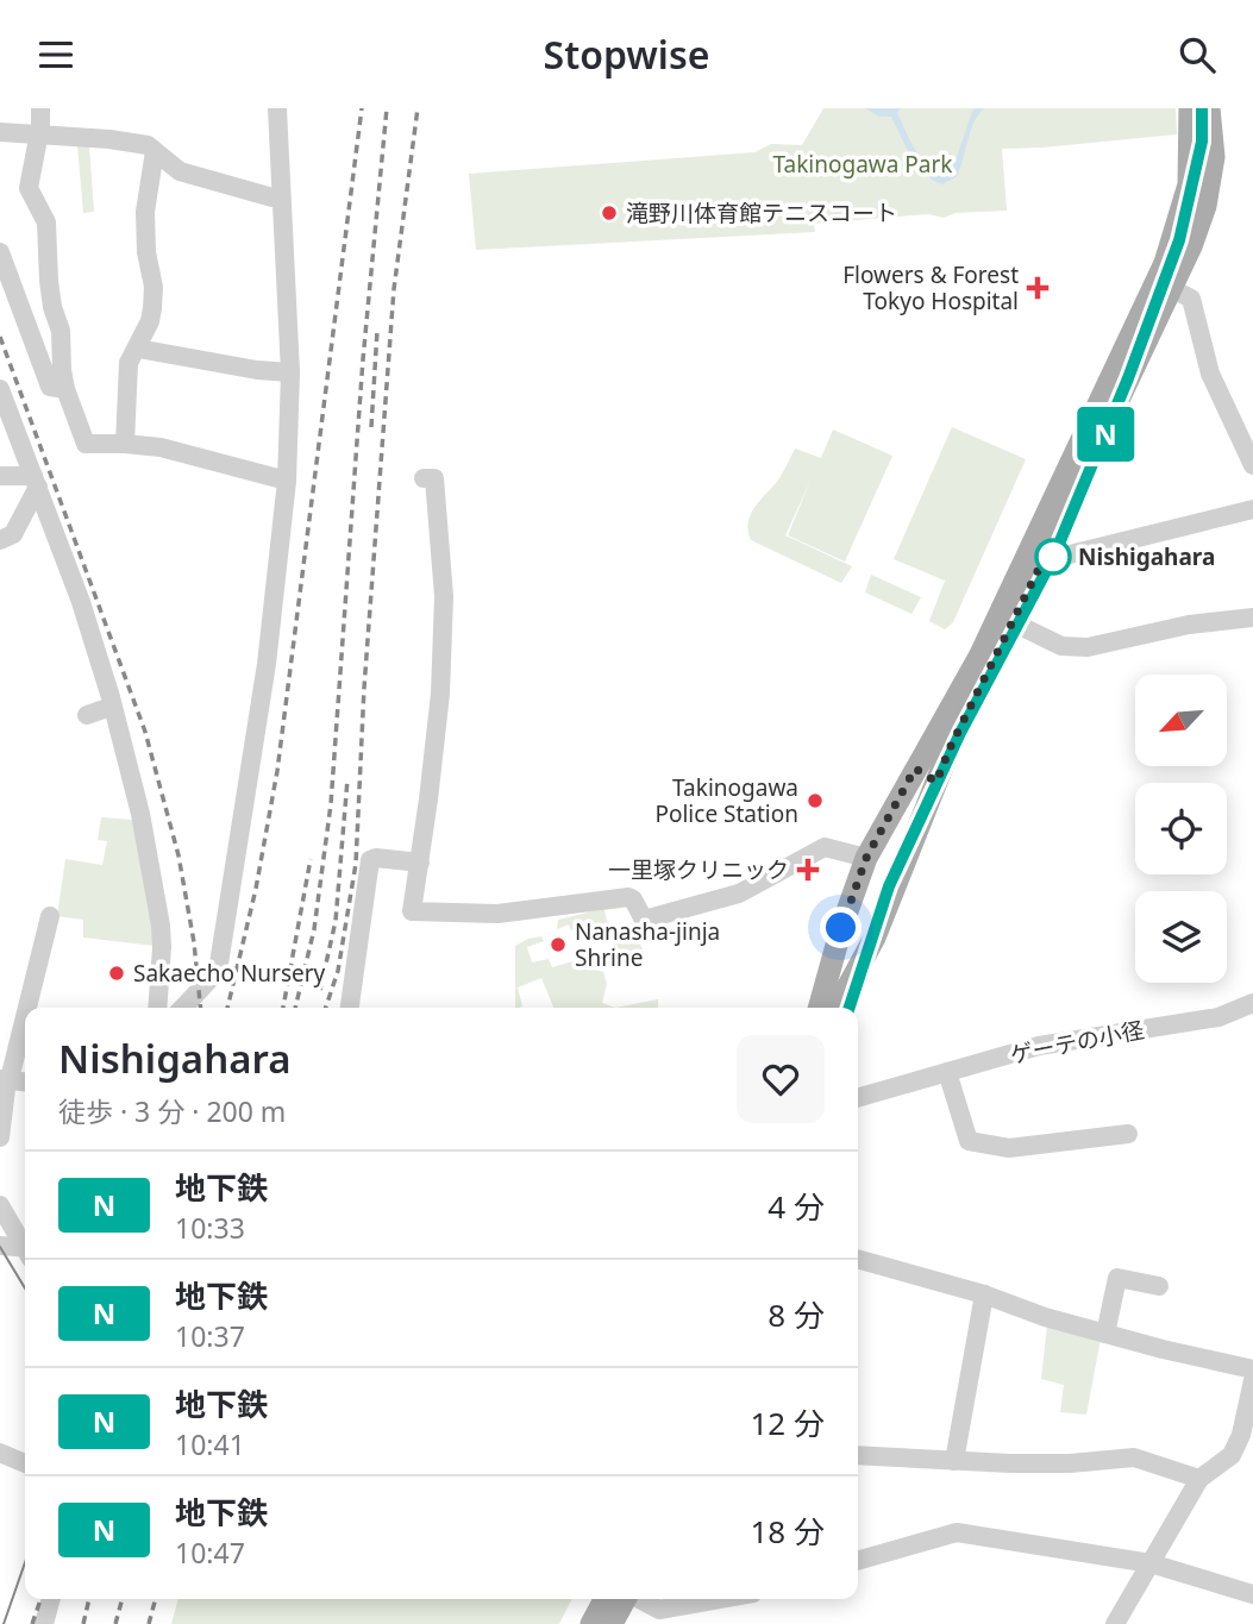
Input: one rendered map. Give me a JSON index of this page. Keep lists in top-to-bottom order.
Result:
{
  "streets": {
    "street": ["ゲーテの小径"]
  },
  "parks": ["Takinogawa Park"],
  "places": {
    "other": [
      "滝野川体育館テニスコート",
      "Nishigahara",
      "Takinogawa Police Station",
      "Nanasha-jinja Shrine",
      "Sakaecho Nursery"
    ],
    "health": ["Flowers & Forest Tokyo Hospital", "一里塚クリニック"]
  },
  "lines": ["metro line N"],
  "north": "bottom left",
  "page": {
    "header": "Stopwise",
    "on_map": "N",
    "heading": ["Nishigahara", "徒歩 · 3 分 · 200 m"],
    "list": [
      {
        "mark": "N",
        "name": "地下鉄",
        "note": "10:33",
        "value": "4 分"
      },
      {
        "mark": "N",
        "name": "地下鉄",
        "note": "10:37",
        "value": "8 分"
      },
      {
        "mark": "N",
        "name": "地下鉄",
        "note": "10:41",
        "value": "12 分"
      },
      {
        "mark": "N",
        "name": "地下鉄",
        "note": "10:47",
        "value": "18 分"
      }
    ]
  }
}
